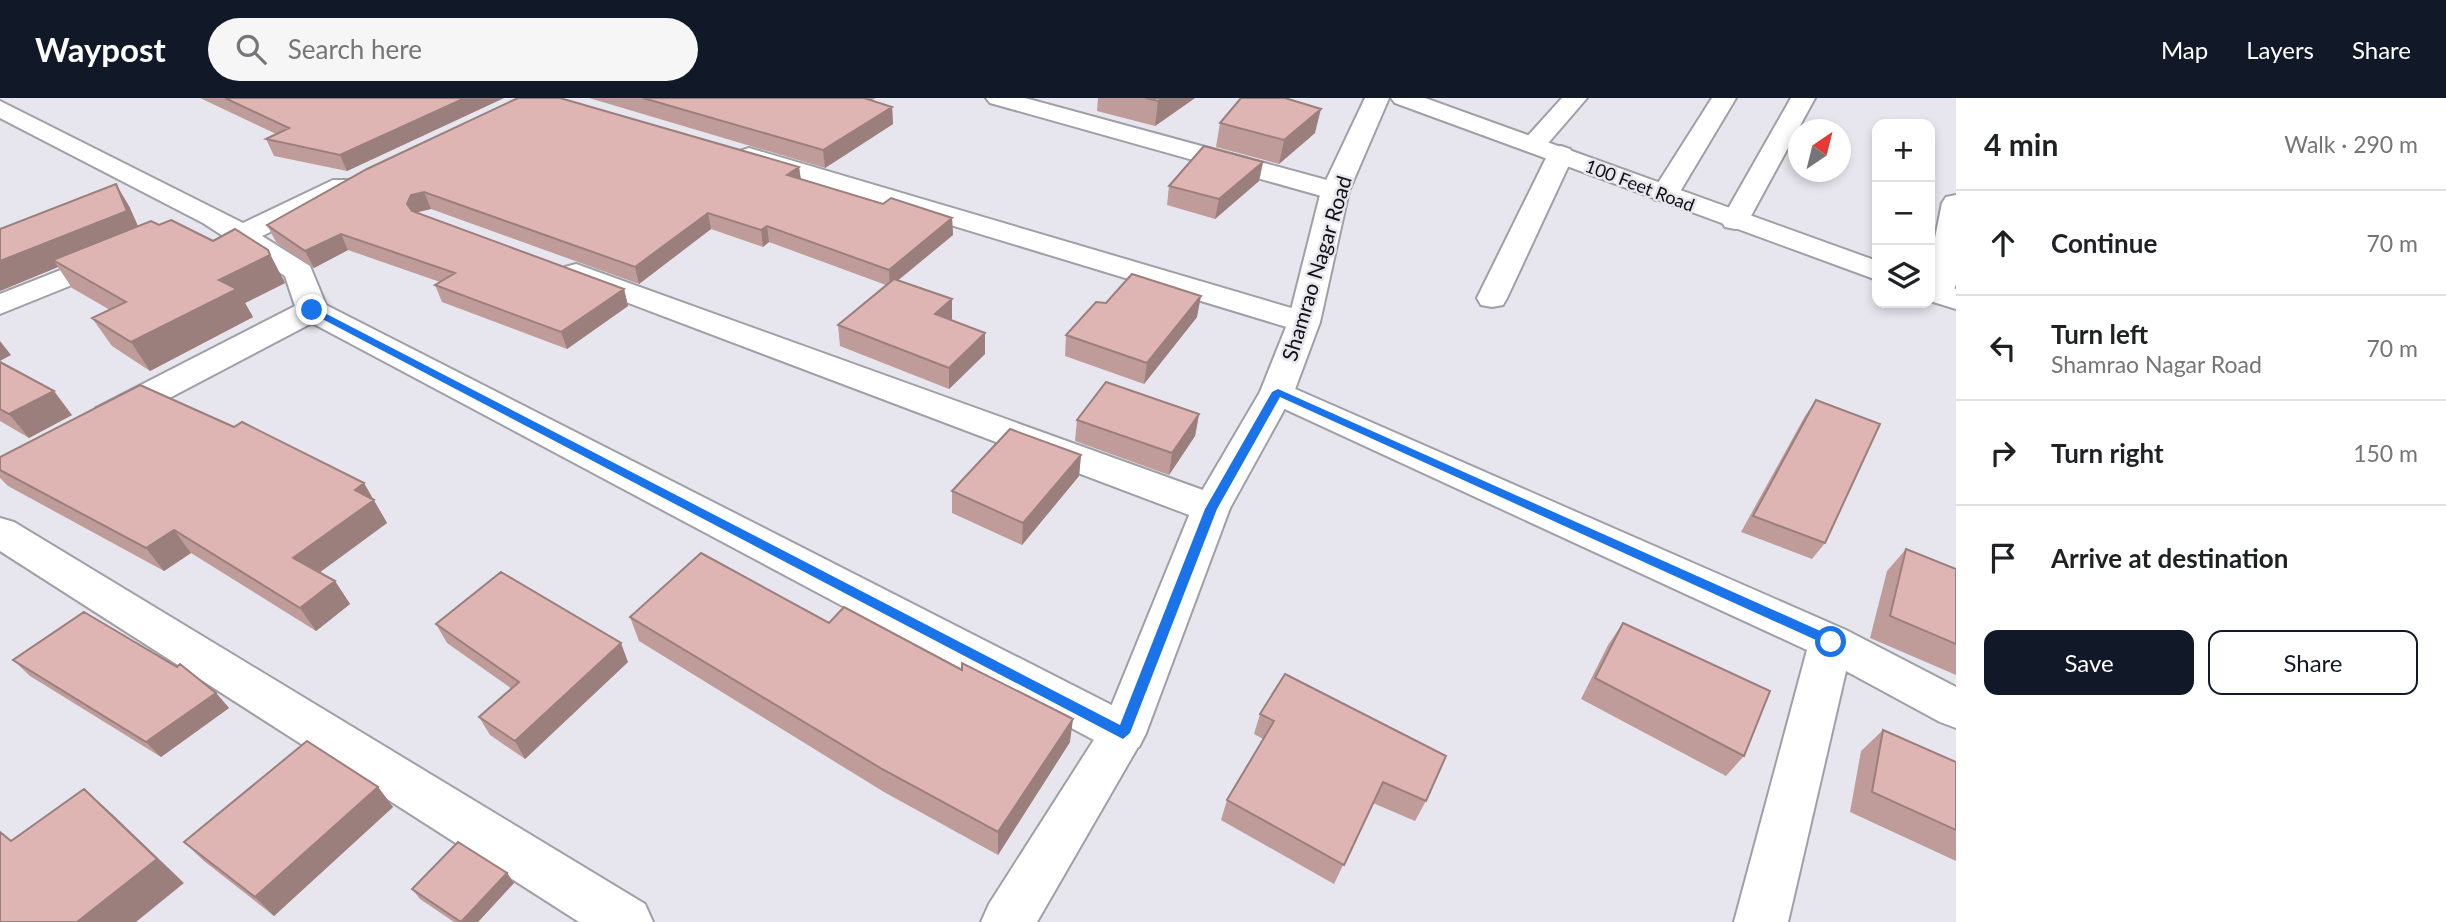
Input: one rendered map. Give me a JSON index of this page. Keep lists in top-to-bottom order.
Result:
{
  "streets": {
    "street": ["100 Feet Road", "Shamrao Nagar Road"]
  },
  "north": "top right",
  "page": {
    "header": "Waypost",
    "search": "Search here",
    "nav": ["Map", "Layers", "Share"],
    "heading": ["4 min", "Walk · 290 m"],
    "map_buttons": ["+", "−"],
    "list": [
      ["Continue", "70 m"],
      ["Turn left", "Shamrao Nagar Road", "70 m"],
      ["Turn right", "150 m"],
      "Arrive at destination"
    ],
    "buttons": ["Save", "Share"]
  }
}
